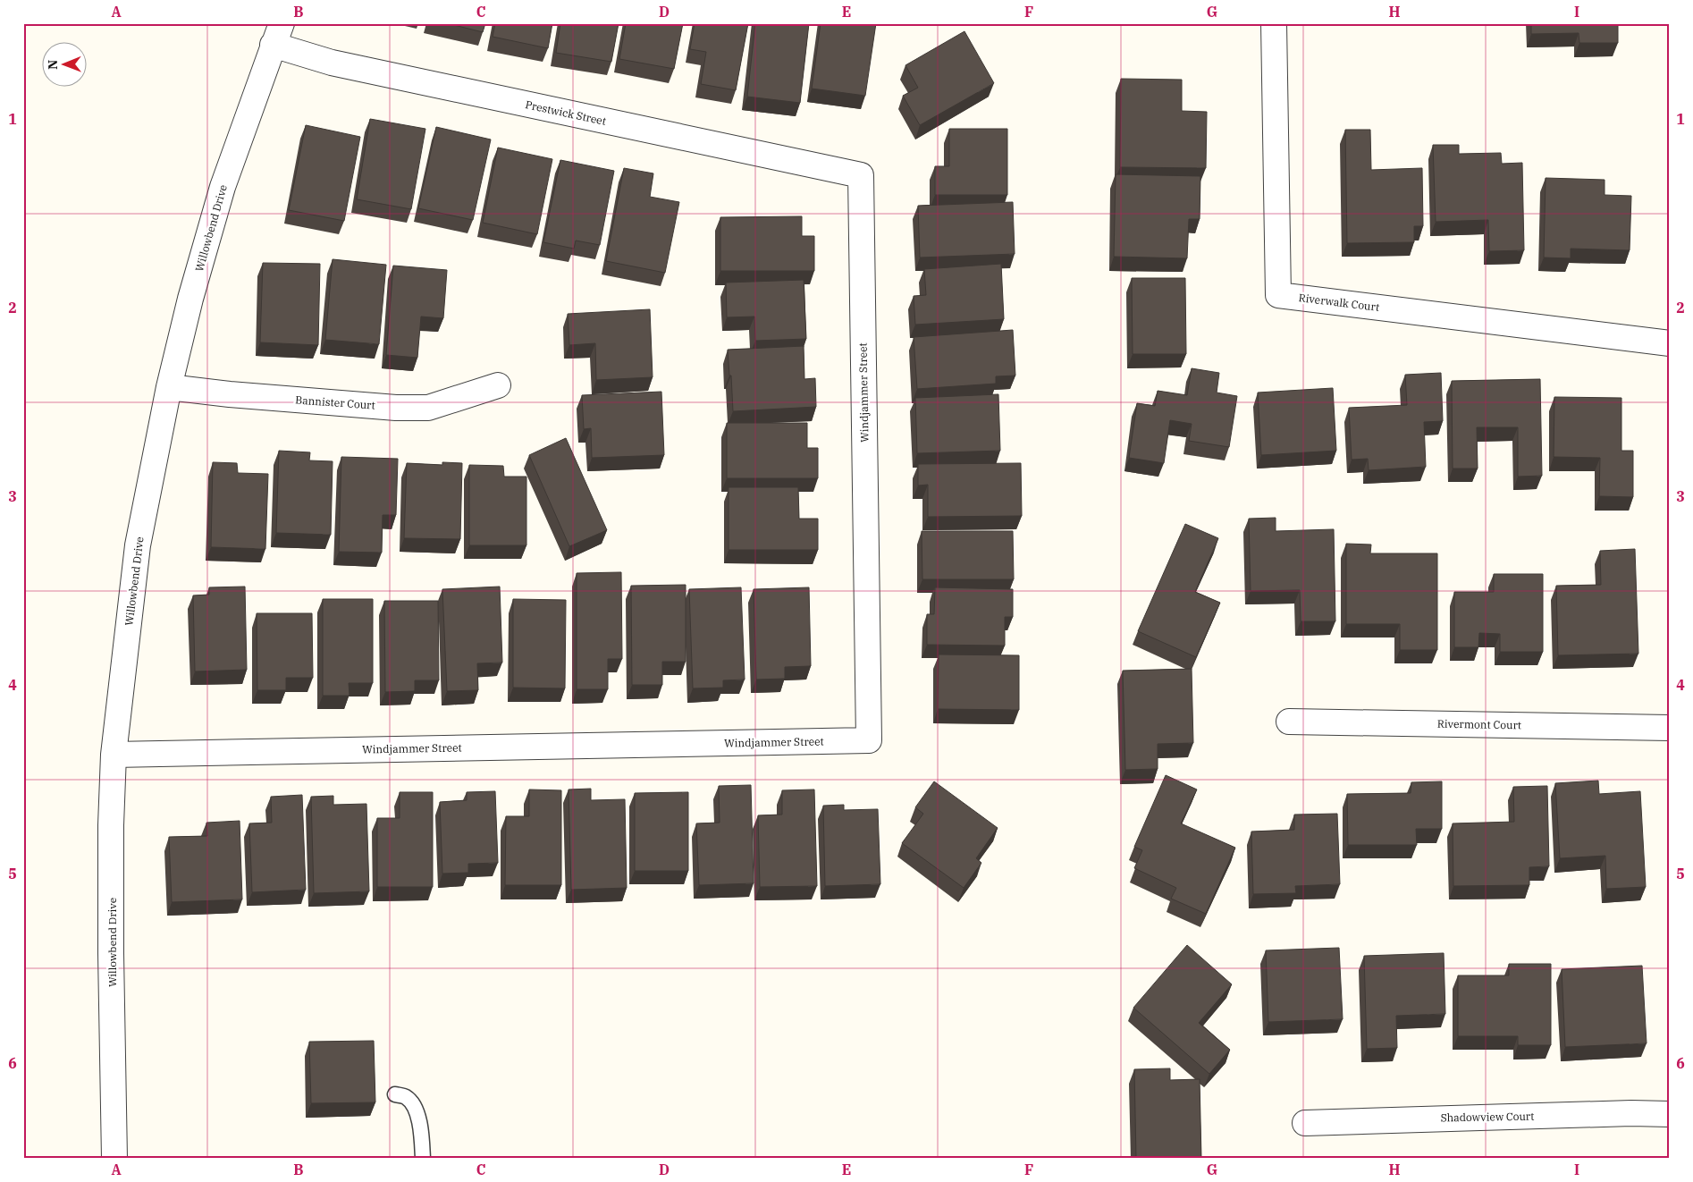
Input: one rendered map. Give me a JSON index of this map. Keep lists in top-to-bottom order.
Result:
{
  "streets": {
    "street": [
      "Prestwick Street",
      "Willowbend Drive",
      "Riverwalk Court",
      "Windjammer Street",
      "Bannister Court",
      "Rivermont Court",
      "Shadowview Court"
    ]
  },
  "crossings": [
    ["Prestwick Street", "Willowbend Drive"],
    ["Prestwick Street", "Windjammer Street"],
    ["Willowbend Drive", "Windjammer Street"],
    ["Willowbend Drive", "Bannister Court"]
  ],
  "north": "left",
  "grid": {
    "columns": [
      "A",
      "B",
      "C",
      "D",
      "E",
      "F",
      "G",
      "H",
      "I"
    ],
    "rows": [
      "1",
      "2",
      "3",
      "4",
      "5",
      "6"
    ]
  }
}
